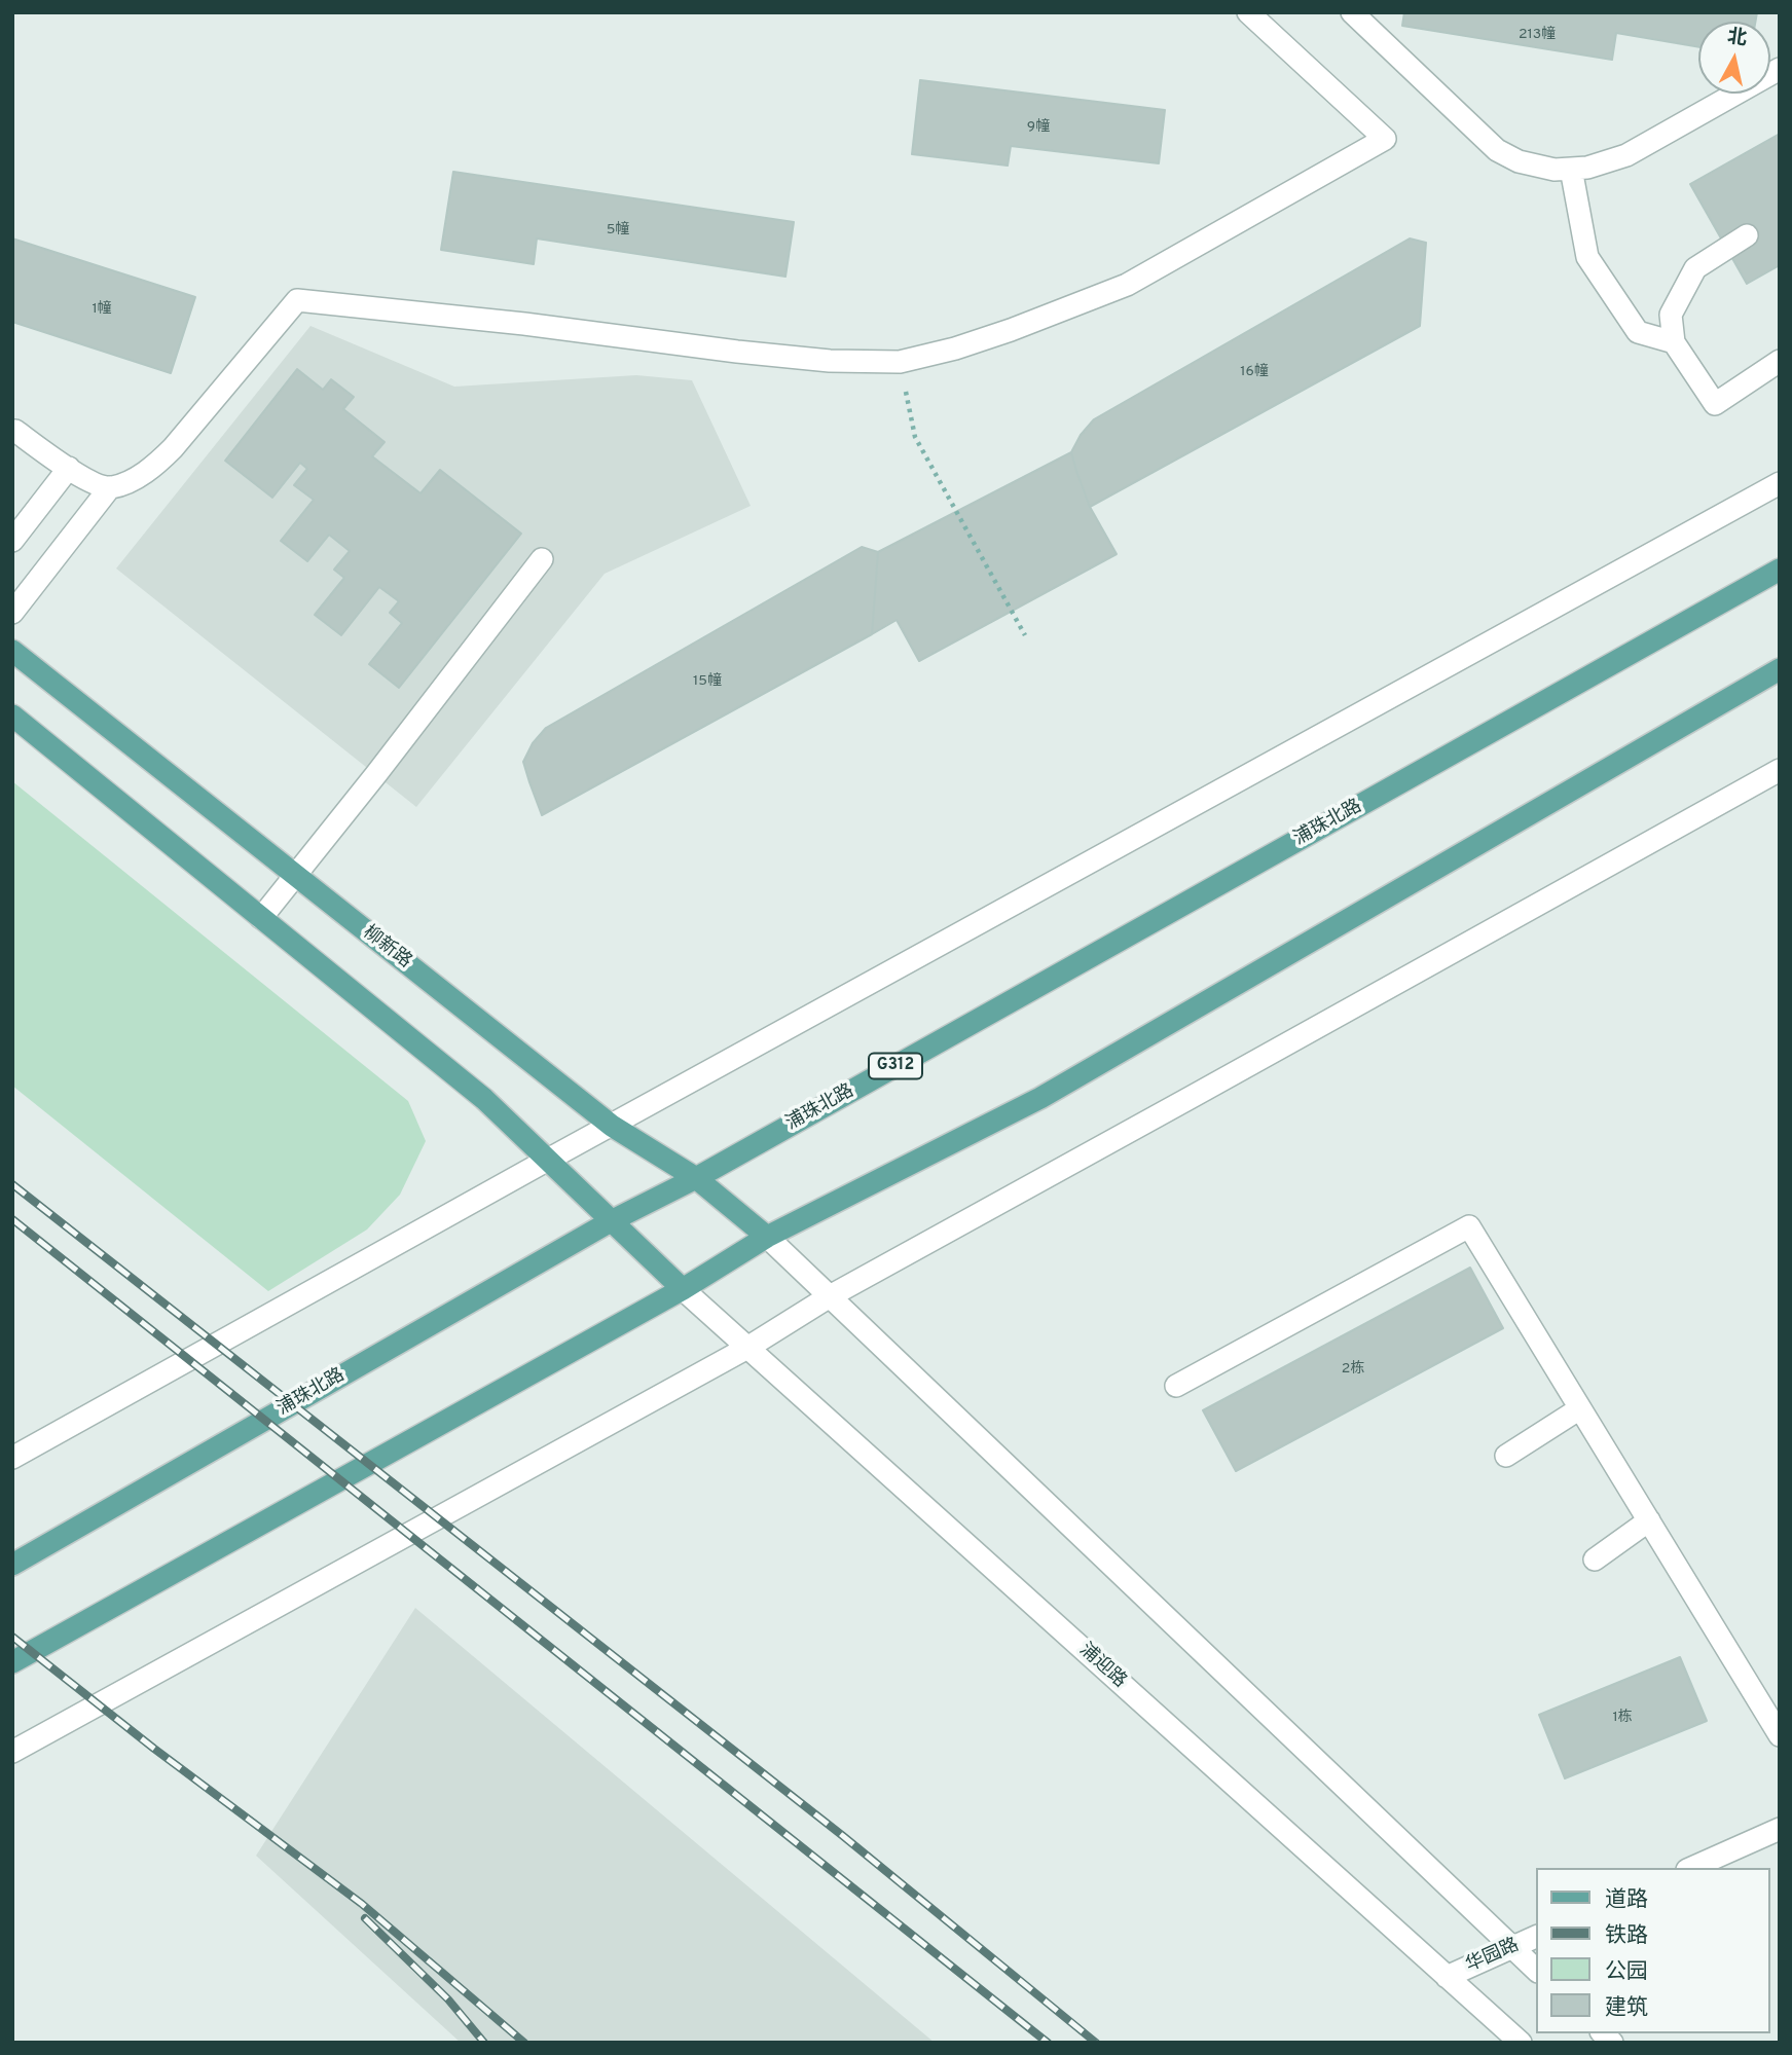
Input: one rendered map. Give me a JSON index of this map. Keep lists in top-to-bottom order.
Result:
{
  "streets": {
    "main road": ["浦珠北路", "柳新路", "G312"],
    "street": ["浦迎路", "华园路"]
  },
  "crossings": [
    ["浦珠北路", "柳新路"],
    ["浦迎路", "华园路"]
  ],
  "house_numbers": [
    "213幢",
    "9幢",
    "5幢",
    "1幢",
    "16幢",
    "15幢",
    "2栋",
    "1栋"
  ],
  "legend": [
    "道路",
    "铁路",
    "公园",
    "建筑"
  ],
  "north": "top"
}
